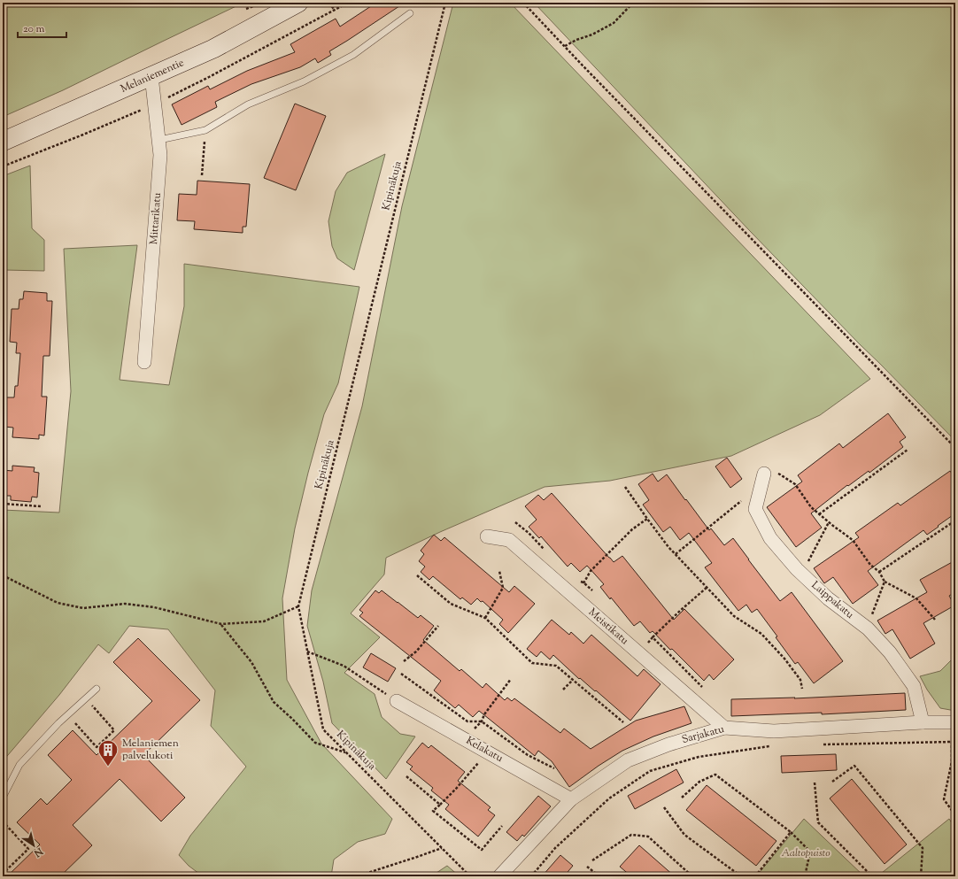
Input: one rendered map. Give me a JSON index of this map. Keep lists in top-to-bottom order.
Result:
{
  "streets": {
    "main road": ["Melaniementie"],
    "street": [
      "Mittarikatu",
      "Laippakatu",
      "Meistikatu",
      "Sarjakatu",
      "Kelakatu"
    ],
    "path": ["Kipinäkuja"]
  },
  "crossings": [
    ["Melaniementie", "Mittarikatu"],
    ["Laippakatu", "Sarjakatu"],
    ["Meistikatu", "Sarjakatu"],
    ["Sarjakatu", "Kelakatu"]
  ],
  "parks": ["Aaltopuisto"],
  "places": {
    "building": ["Melaniemen palvelukoti"]
  },
  "scale_bar": "20 m",
  "north": "bottom right"
}
